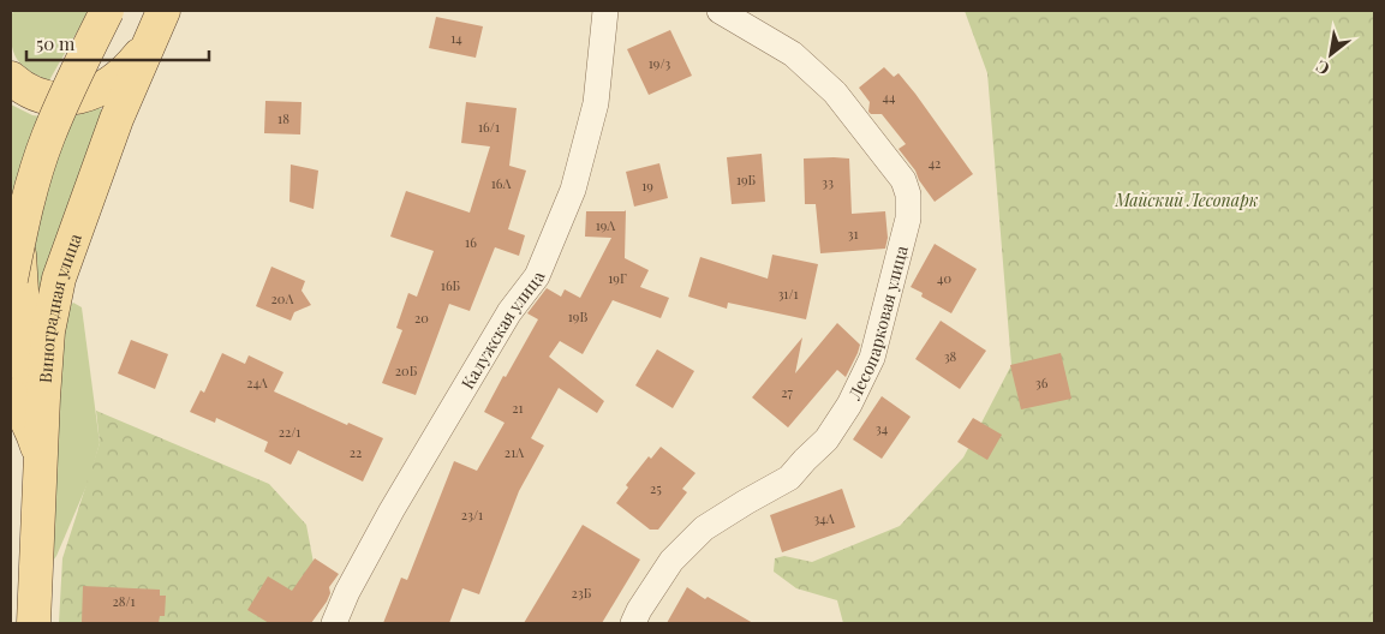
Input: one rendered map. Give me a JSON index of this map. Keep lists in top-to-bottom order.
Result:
{
  "streets": {
    "main road": ["Виноградная улица"],
    "street": ["Лесопарковая улица", "Калужская улица"]
  },
  "parks": ["Майский Лесопарк"],
  "house_numbers": [
    "14",
    "19/3",
    "44",
    "18",
    "16/1",
    "42",
    "19Б",
    "33",
    "16А",
    "19",
    "19А",
    "31",
    "16",
    "19Г",
    "40",
    "16Б",
    "31/1",
    "20А",
    "19В",
    "20",
    "38",
    "20Б",
    "24А",
    "36",
    "27",
    "21",
    "34",
    "22/1",
    "22",
    "21А",
    "25",
    "23/1",
    "34А",
    "23Б",
    "28/1"
  ],
  "scale_bar": "50 m",
  "north": "bottom left"
}
